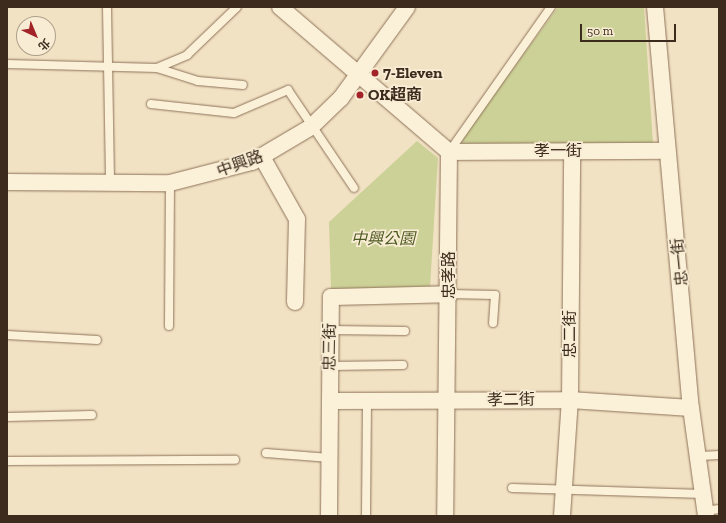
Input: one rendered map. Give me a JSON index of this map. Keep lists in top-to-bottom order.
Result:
{
  "streets": {
    "street": [
      "孝一街",
      "中興路",
      "忠一街",
      "忠孝路",
      "忠二街",
      "忠三街",
      "孝二街"
    ]
  },
  "crossings": [
    ["孝一街", "忠一街"],
    ["孝一街", "忠孝路"],
    ["孝一街", "忠二街"],
    ["忠一街", "孝二街"],
    ["忠孝路", "忠三街"],
    ["忠孝路", "孝二街"],
    ["忠二街", "孝二街"],
    ["忠三街", "孝二街"]
  ],
  "parks": ["中興公園"],
  "places": ["7-Eleven", "OK超商"],
  "scale_bar": "50 m",
  "north": "bottom right"
}
